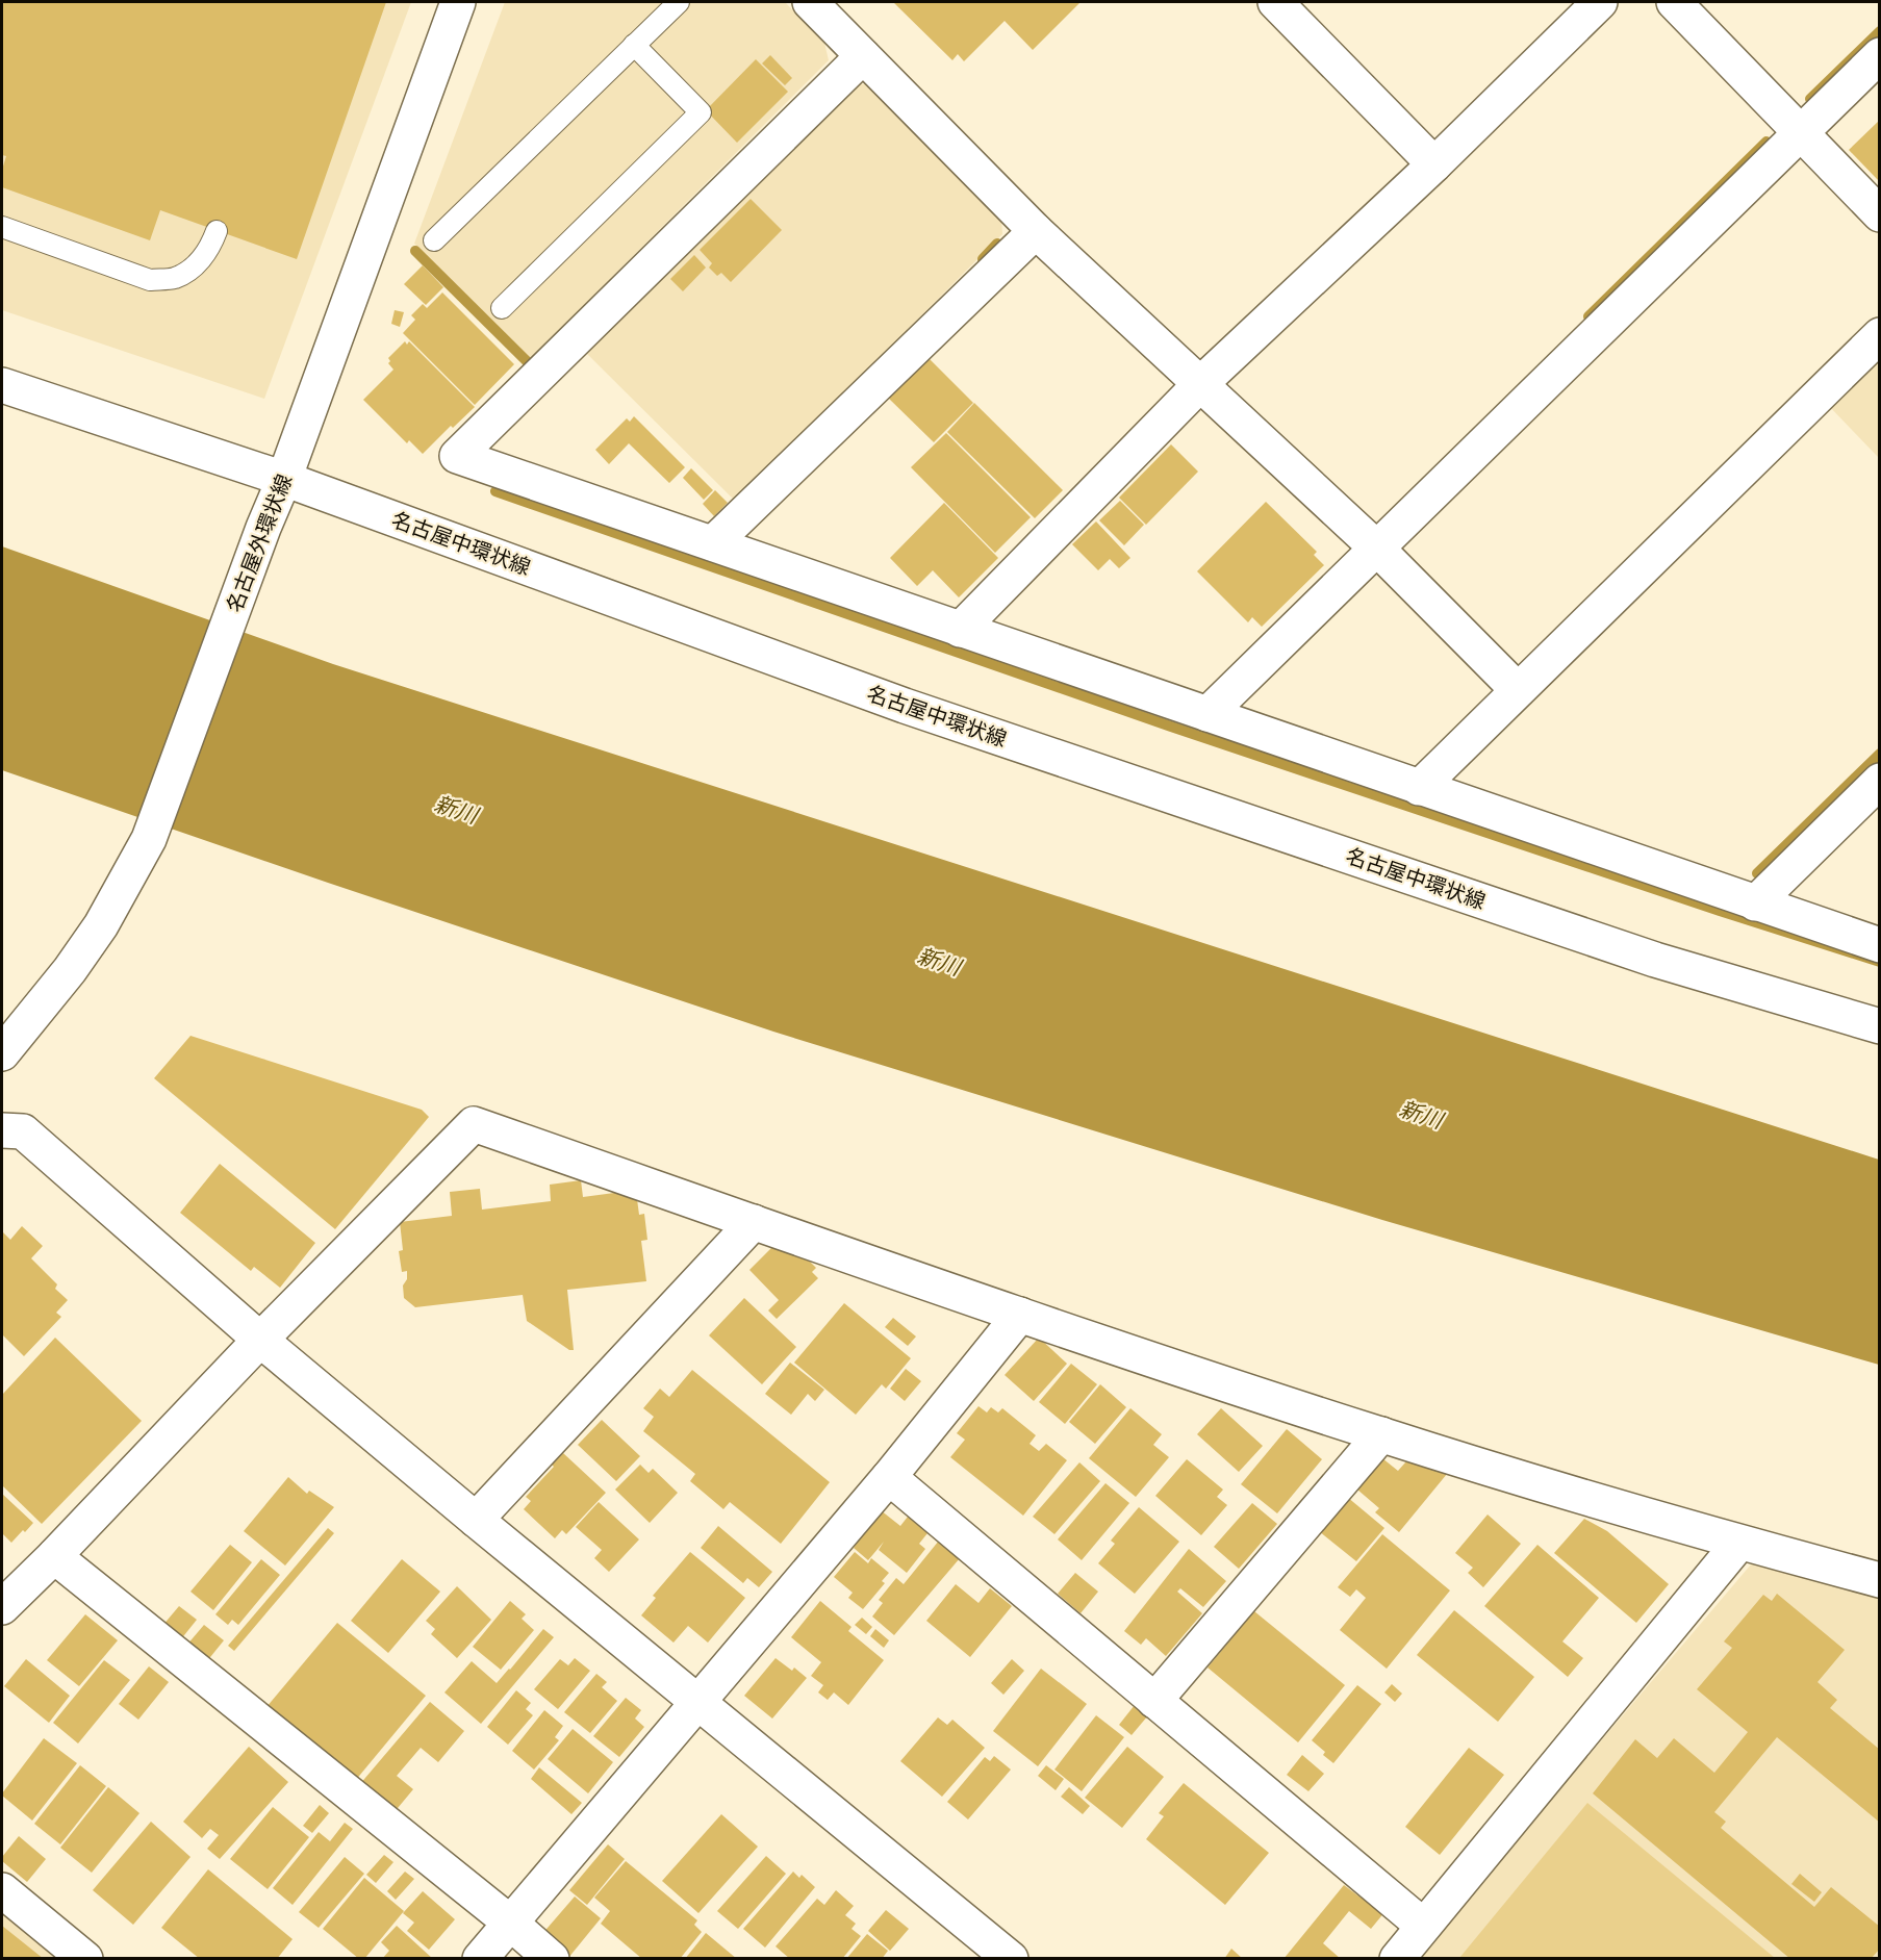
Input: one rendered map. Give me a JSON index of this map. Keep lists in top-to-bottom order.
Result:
{
  "streets": {
    "street": ["名古屋外環状線", "名古屋中環状線"]
  },
  "crossings": [
    ["名古屋外環状線", "名古屋中環状線"]
  ],
  "water": ["新川"]
}
